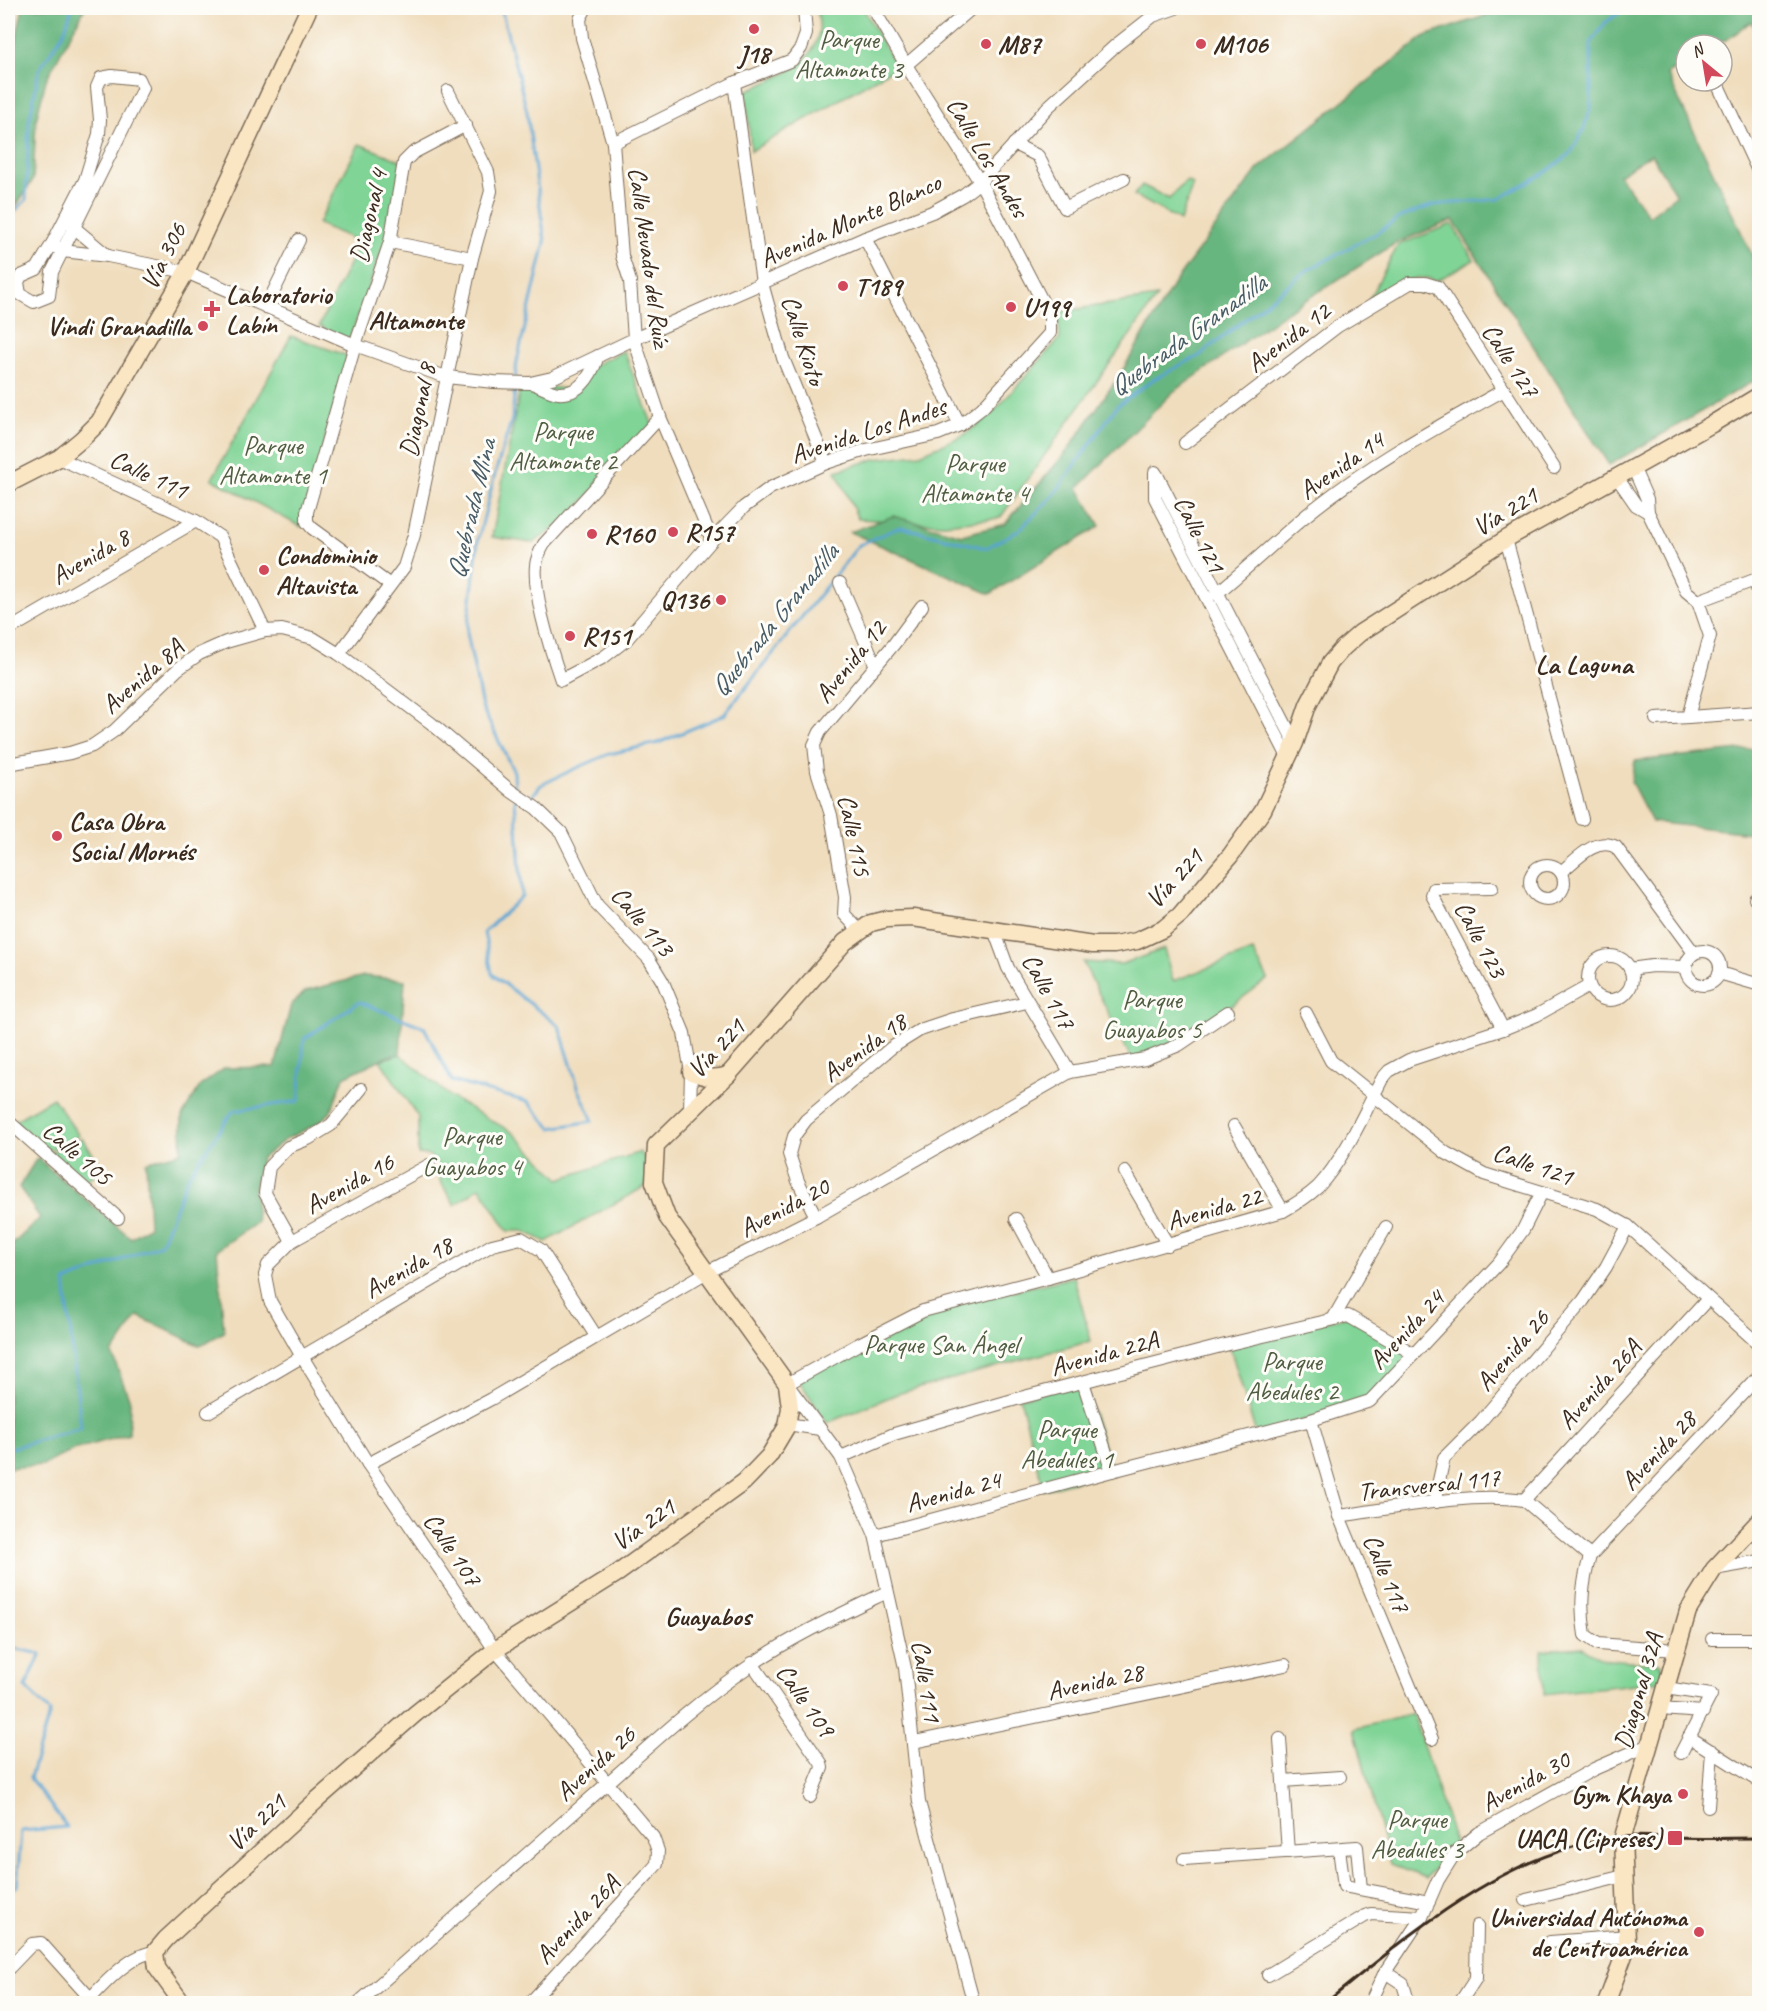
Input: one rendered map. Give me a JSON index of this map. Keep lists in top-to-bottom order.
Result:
{
  "streets": {
    "main road": ["Vía 306", "Vía 221", "Diagonal 32A"],
    "street": [
      "Calle Los Andes",
      "Diagonal 4",
      "Avenida Monte Blanco",
      "Calle Nevado del Ruíz",
      "Avenida 12",
      "Calle Kioto",
      "Calle 127",
      "Diagonal 8",
      "Avenida Los Andes",
      "Avenida 14",
      "Calle 111",
      "Calle 121",
      "Avenida 8",
      "Avenida 8A",
      "Calle 115",
      "Calle 113",
      "Calle 123",
      "Calle 117",
      "Avenida 18",
      "Calle 105",
      "Avenida 16",
      "Avenida 20",
      "Avenida 22",
      "Avenida 24",
      "Avenida 26",
      "Avenida 22A",
      "Avenida 26A",
      "Avenida 28",
      "Transversal 117",
      "Calle 107",
      "Calle 109",
      "Avenida 30"
    ]
  },
  "crossings": [
    ["Calle Los Andes", "Avenida Monte Blanco"],
    ["Calle Los Andes", "Avenida Los Andes"],
    ["Diagonal 4", "Diagonal 8"],
    ["Avenida Monte Blanco", "Calle Nevado del Ruíz"],
    ["Avenida Monte Blanco", "Calle Kioto"],
    ["Vía 306", "Calle 111"],
    ["Calle Nevado del Ruíz", "Avenida Los Andes"],
    ["Avenida 12", "Calle 127"],
    ["Avenida 12", "Calle 115"],
    ["Calle Kioto", "Avenida Los Andes"],
    ["Calle 127", "Avenida 14"],
    ["Diagonal 8", "Avenida 8A"],
    ["Diagonal 8", "Calle 113"],
    ["Avenida 14", "Calle 121"],
    ["Calle 111", "Vía 221"],
    ["Calle 111", "Avenida 8"],
    ["Calle 111", "Avenida 8A"],
    ["Calle 111", "Avenida 22"],
    ["Calle 111", "Avenida 24"],
    ["Calle 111", "Avenida 26"],
    ["Calle 111", "Avenida 22A"],
    ["Calle 111", "Avenida 28"],
    ["Vía 221", "Calle 121"],
    ["Vía 221", "Calle 115"],
    ["Vía 221", "Calle 113"],
    ["Vía 221", "Calle 117"],
    ["Vía 221", "Avenida 20"],
    ["Vía 221", "Avenida 22"],
    ["Vía 221", "Calle 107"],
    ["Calle 121", "Avenida 22"],
    ["Calle 121", "Avenida 24"],
    ["Calle 121", "Avenida 26"],
    ["Calle 121", "Avenida 26A"],
    ["Avenida 8A", "Calle 113"],
    ["Calle 123", "Avenida 22"],
    ["Calle 117", "Avenida 18"],
    ["Calle 117", "Avenida 20"],
    ["Calle 117", "Avenida 24"],
    ["Calle 117", "Transversal 117"],
    ["Avenida 18", "Avenida 20"],
    ["Avenida 18", "Calle 107"],
    ["Avenida 16", "Calle 107"],
    ["Avenida 20", "Calle 107"],
    ["Avenida 24", "Avenida 22A"],
    ["Avenida 26", "Transversal 117"],
    ["Avenida 26", "Calle 107"],
    ["Avenida 26", "Calle 109"],
    ["Avenida 26A", "Transversal 117"],
    ["Avenida 26A", "Calle 107"],
    ["Diagonal 32A", "Avenida 30"]
  ],
  "districts": ["Altamonte", "La Laguna", "Guayabos"],
  "water": ["Quebrada Granadilla", "Quebrada Mina"],
  "parks": [
    "Parque Altamonte 3",
    "Parque Altamonte 2",
    "Parque Altamonte 1",
    "Parque Altamonte 4",
    "Parque Guayabos 5",
    "Parque Guayabos 4",
    "Parque San Ángel",
    "Parque Abedules 2",
    "Parque Abedules 1",
    "Parque Abedules 3"
  ],
  "places": {
    "other": [
      "J18",
      "M87",
      "M106",
      "T189",
      "U199",
      "Vindi Granadilla",
      "R157",
      "R160",
      "Condominio Altavista",
      "Q136",
      "R151",
      "Casa Obra Social Mornés",
      "Gym Khaya",
      "Universidad Autónoma de Centroamérica"
    ],
    "health": ["Laboratorio Labín"],
    "transit": ["UACA (Cipreses)"]
  },
  "north": "top left"
}
